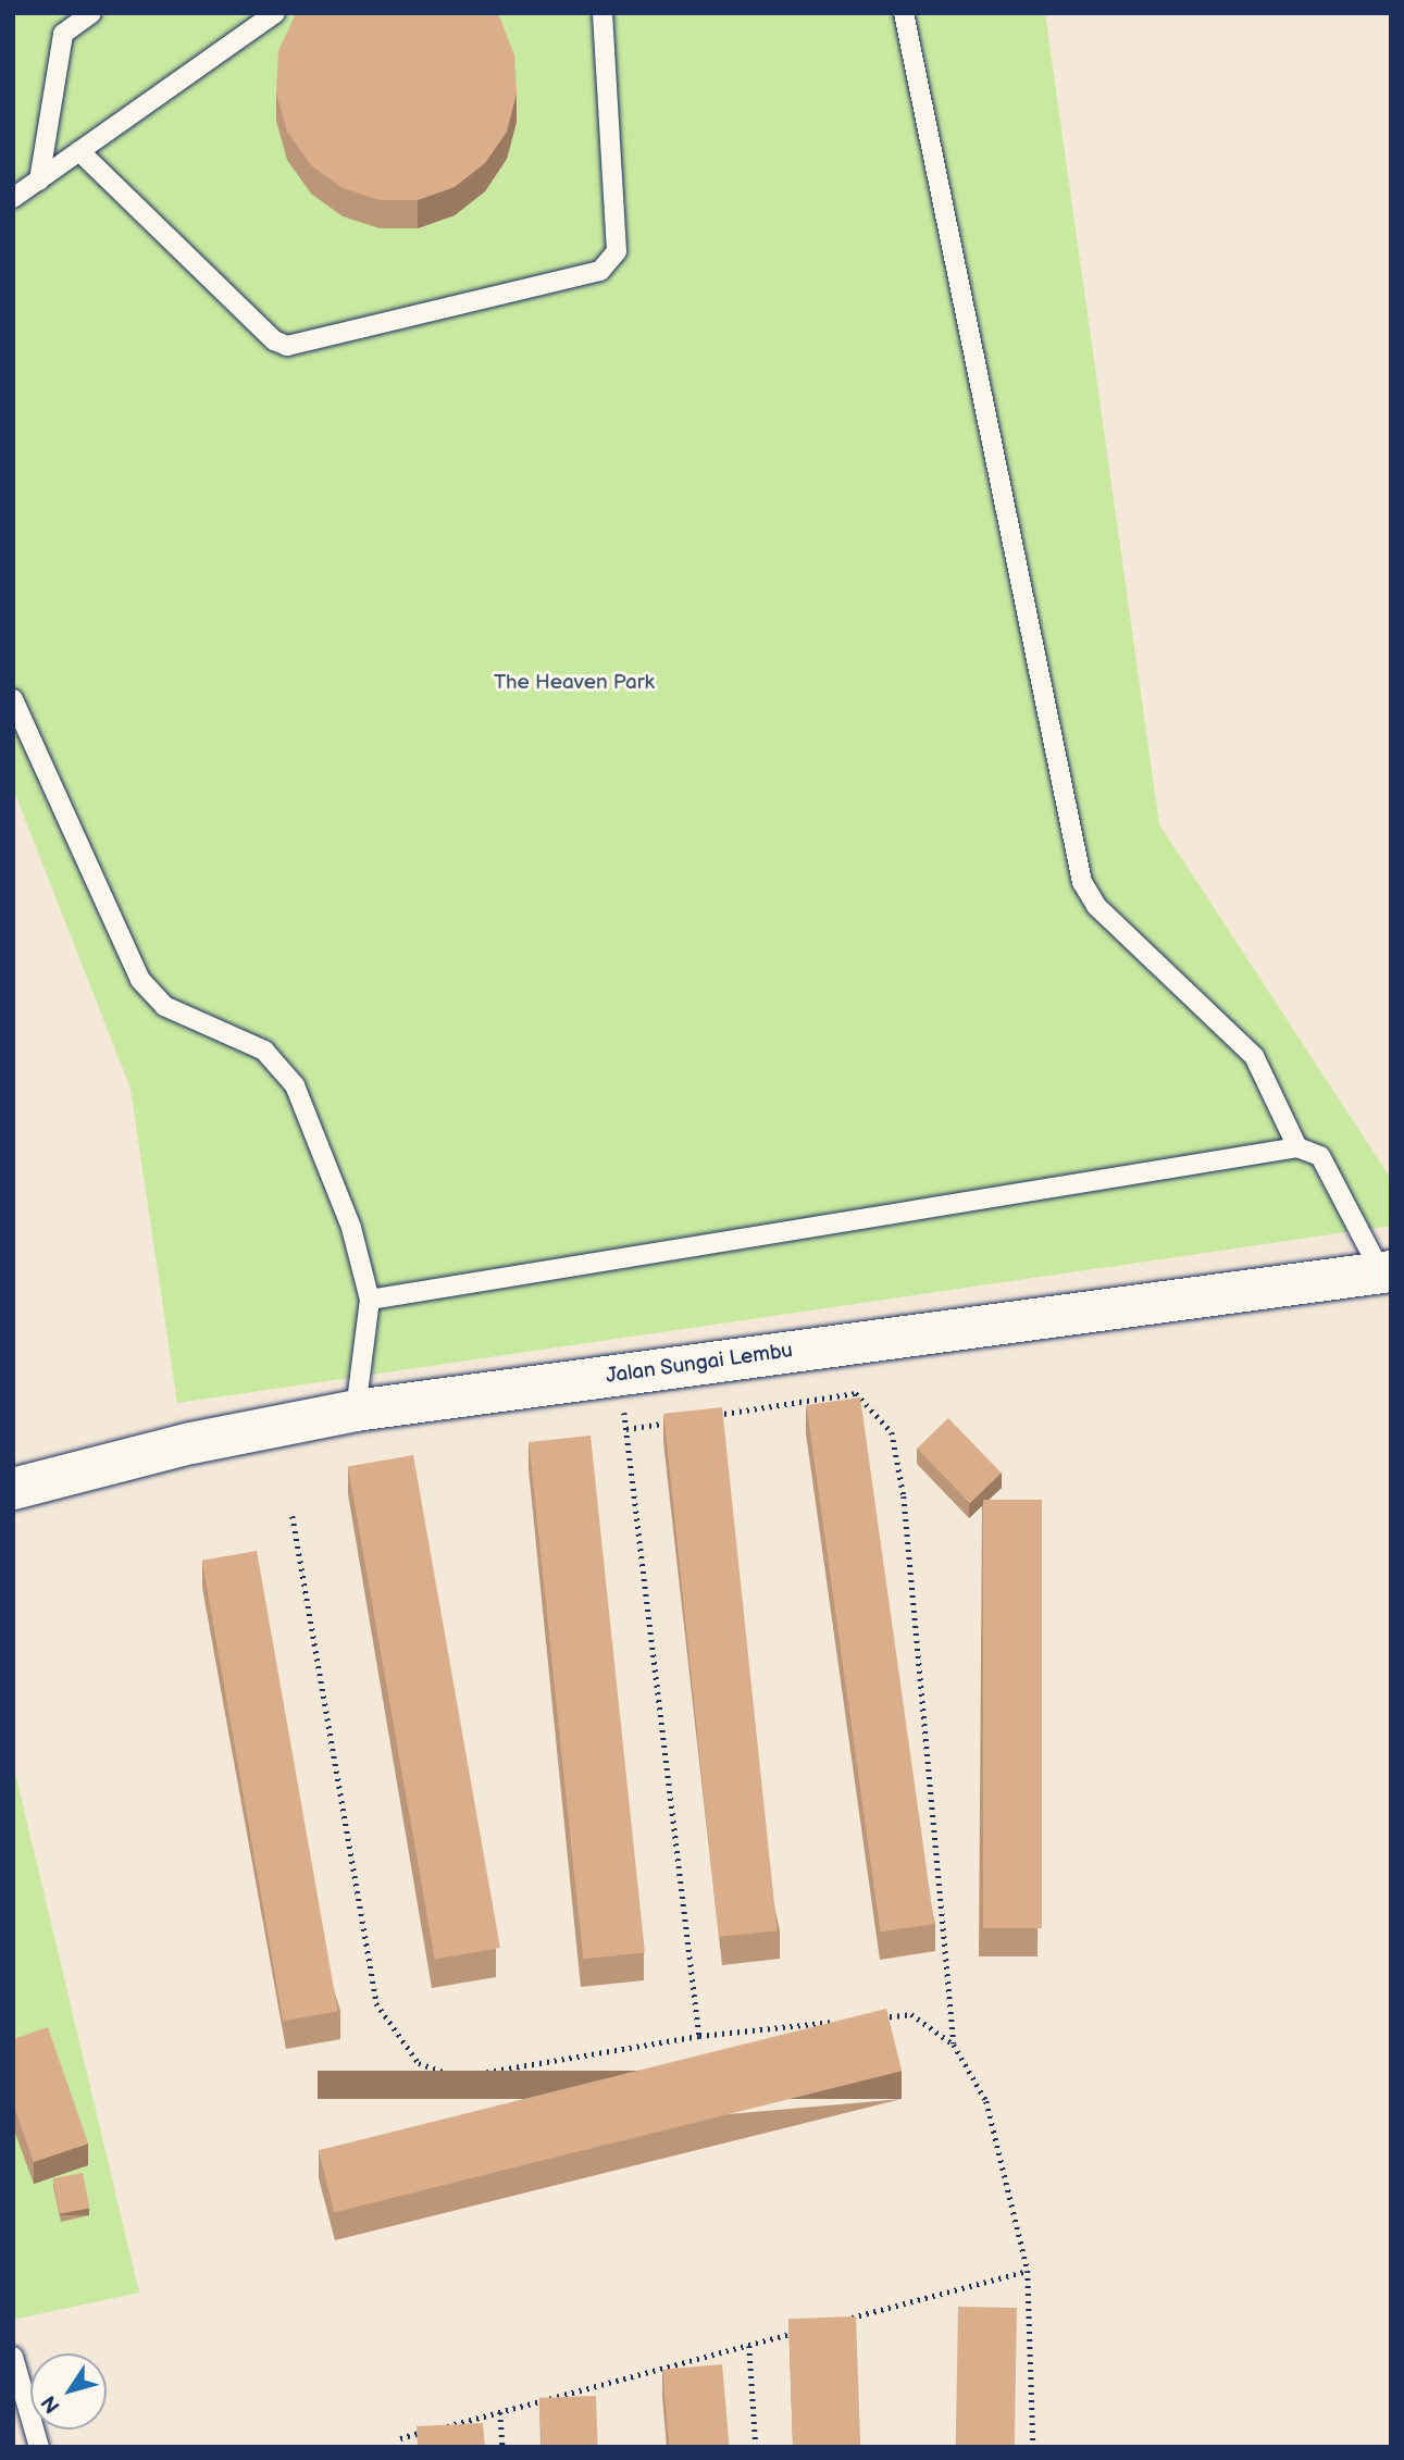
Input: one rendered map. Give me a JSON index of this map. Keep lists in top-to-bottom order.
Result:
{
  "streets": {
    "main road": ["Jalan Sungai Lembu"]
  },
  "parks": ["The Heaven Park"],
  "north": "bottom left"
}
